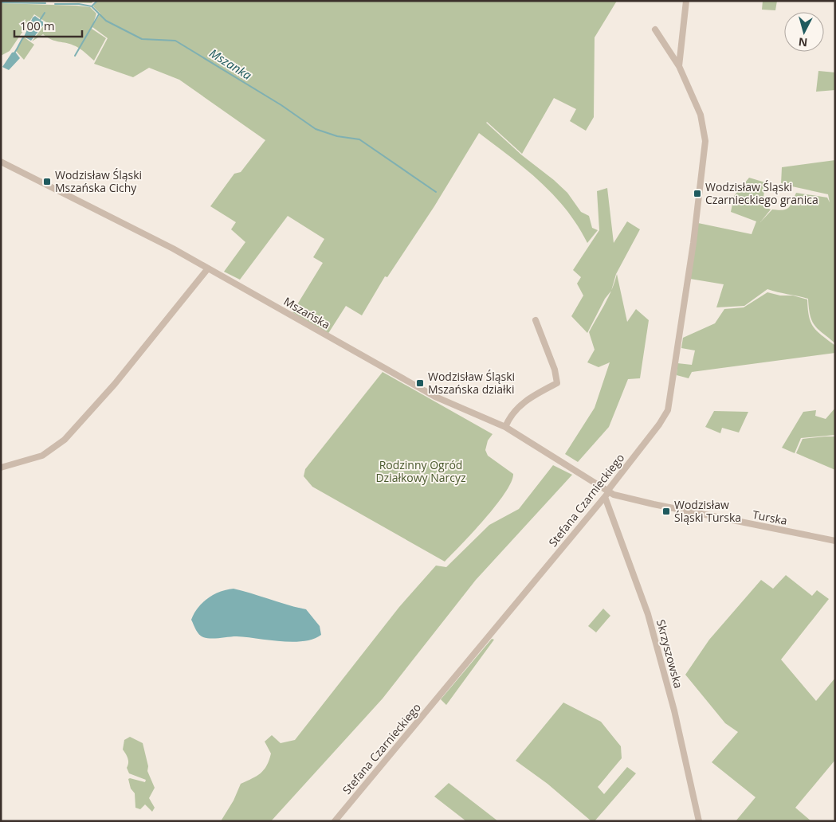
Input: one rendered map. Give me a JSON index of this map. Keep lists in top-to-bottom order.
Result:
{
  "streets": {
    "street": [
      "Mszańska",
      "Stefana Czarnieckiego",
      "Turska",
      "Skrzyszowska"
    ]
  },
  "crossings": [
    ["Mszańska", "Turska"],
    ["Stefana Czarnieckiego", "Turska"],
    ["Stefana Czarnieckiego", "Skrzyszowska"]
  ],
  "water": ["Mszanka"],
  "parks": ["Rodzinny Ogród Działkowy Narcyz"],
  "places": {
    "transit": [
      "Wodzisław Śląski Mszańska Cichy",
      "Wodzisław Śląski Czarnieckiego granica",
      "Wodzisław Śląski Mszańska działki",
      "Wodzisław Śląski Turska"
    ]
  },
  "scale_bar": "100 m",
  "north": "bottom"
}
